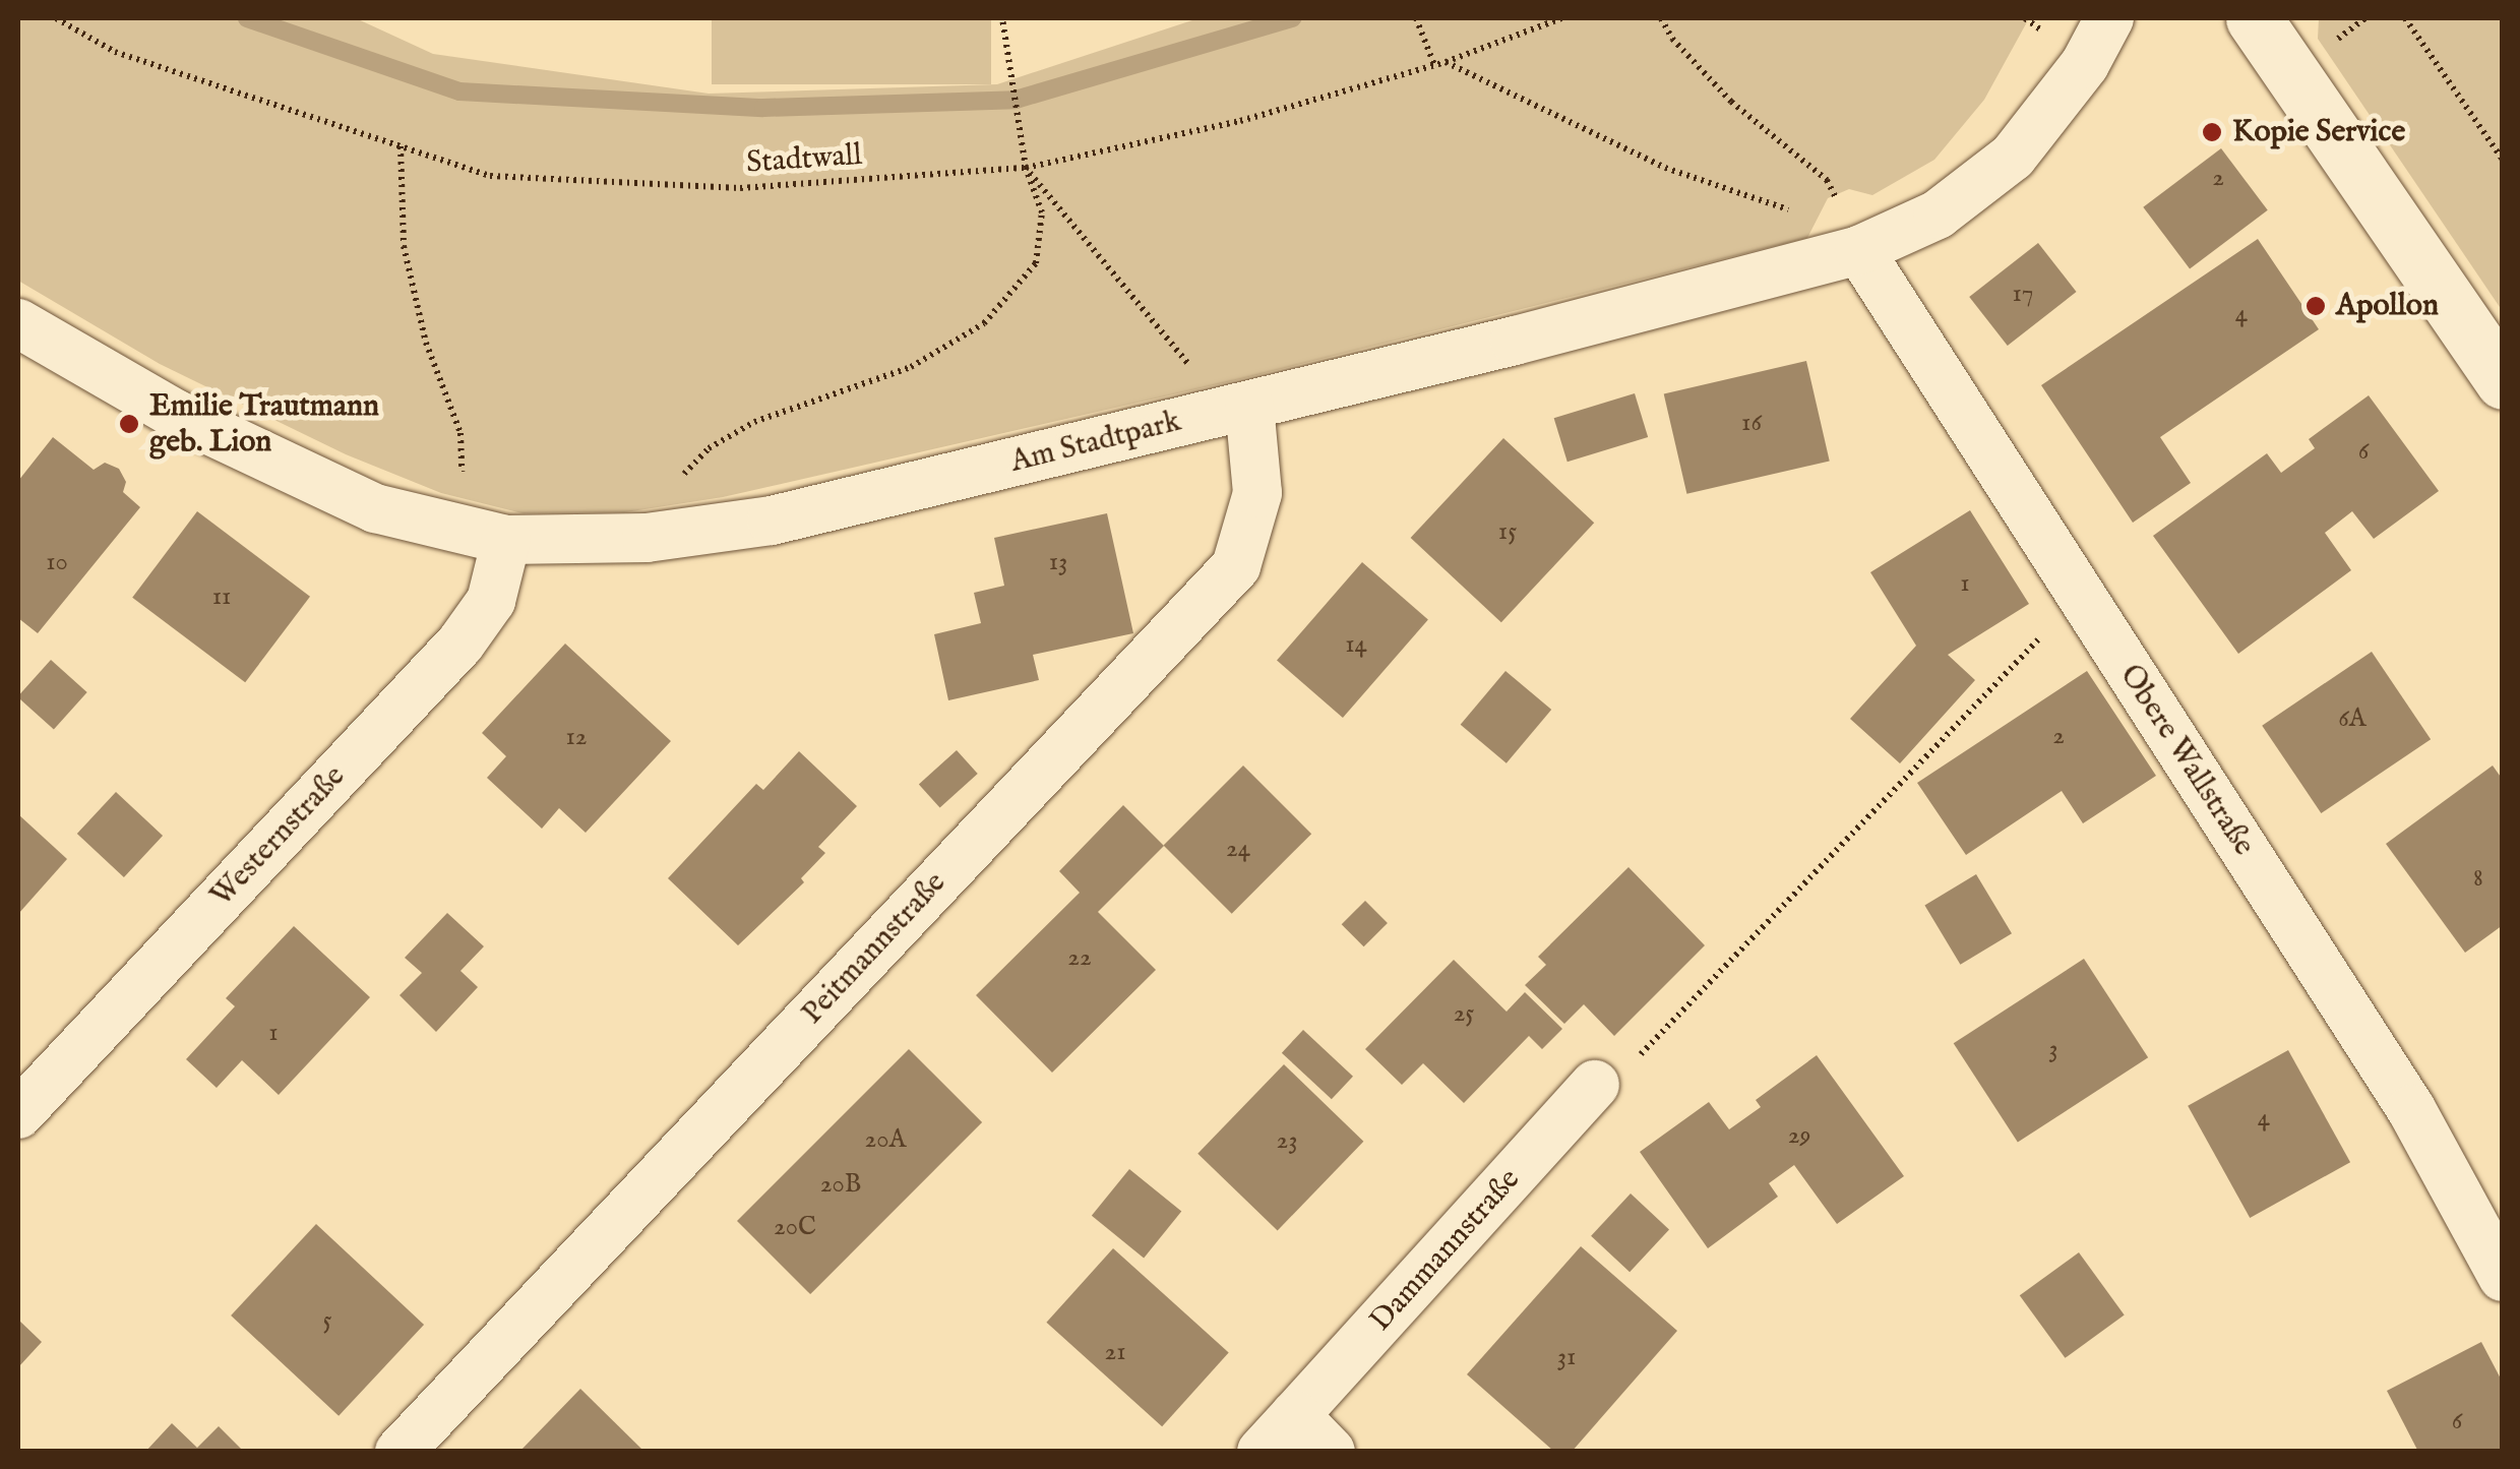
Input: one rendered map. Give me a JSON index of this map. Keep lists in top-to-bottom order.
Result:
{
  "streets": {
    "street": [
      "Am Stadtpark",
      "Obere Wallstraße",
      "Westernstraße",
      "Peitmannstraße",
      "Dammannstraße"
    ],
    "path": ["Stadtwall"]
  },
  "crossings": [
    ["Am Stadtpark", "Obere Wallstraße"],
    ["Am Stadtpark", "Westernstraße"],
    ["Am Stadtpark", "Peitmannstraße"]
  ],
  "places": ["Kopie Service", "Apollon", "Emilie Trautmann geb. Lion"],
  "house_numbers": [
    "2",
    "17",
    "4",
    "16",
    "6",
    "15",
    "10",
    "13",
    "1",
    "11",
    "14",
    "6A",
    "2",
    "12",
    "24",
    "8",
    "22",
    "25",
    "1",
    "3",
    "4",
    "29",
    "20A",
    "23",
    "20B",
    "20C",
    "5",
    "21",
    "31",
    "6"
  ]
}
